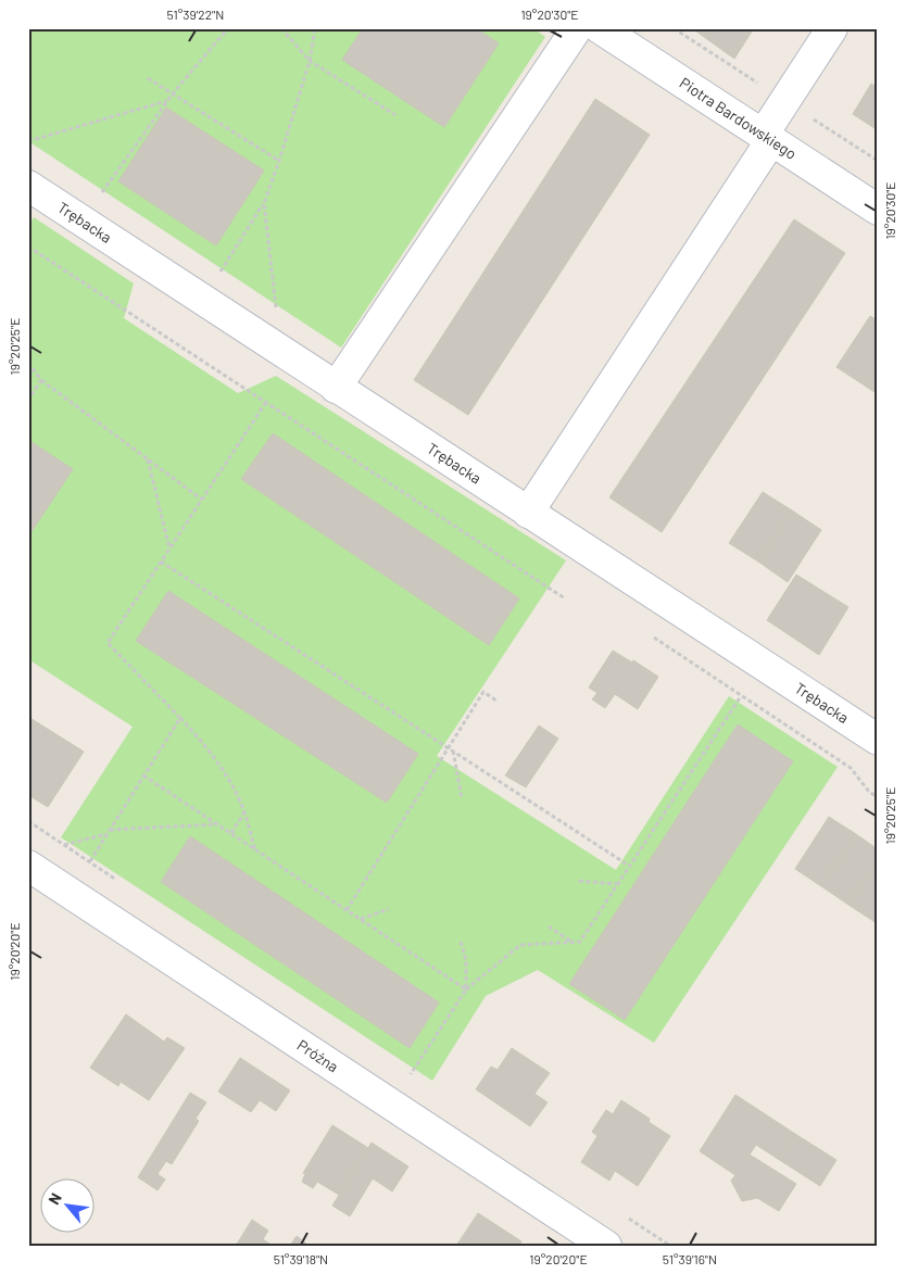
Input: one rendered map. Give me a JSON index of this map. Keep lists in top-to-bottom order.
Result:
{
  "streets": {
    "street": ["Piotra Bardowskiego", "Trębacka", "Próżna"]
  },
  "north": "top left",
  "coordinates": [
    "51°39'22\"N",
    "19°20'30\"E",
    "19°20'25\"E",
    "19°20'20\"E",
    "51°39'18\"N",
    "51°39'16\"N"
  ]
}
